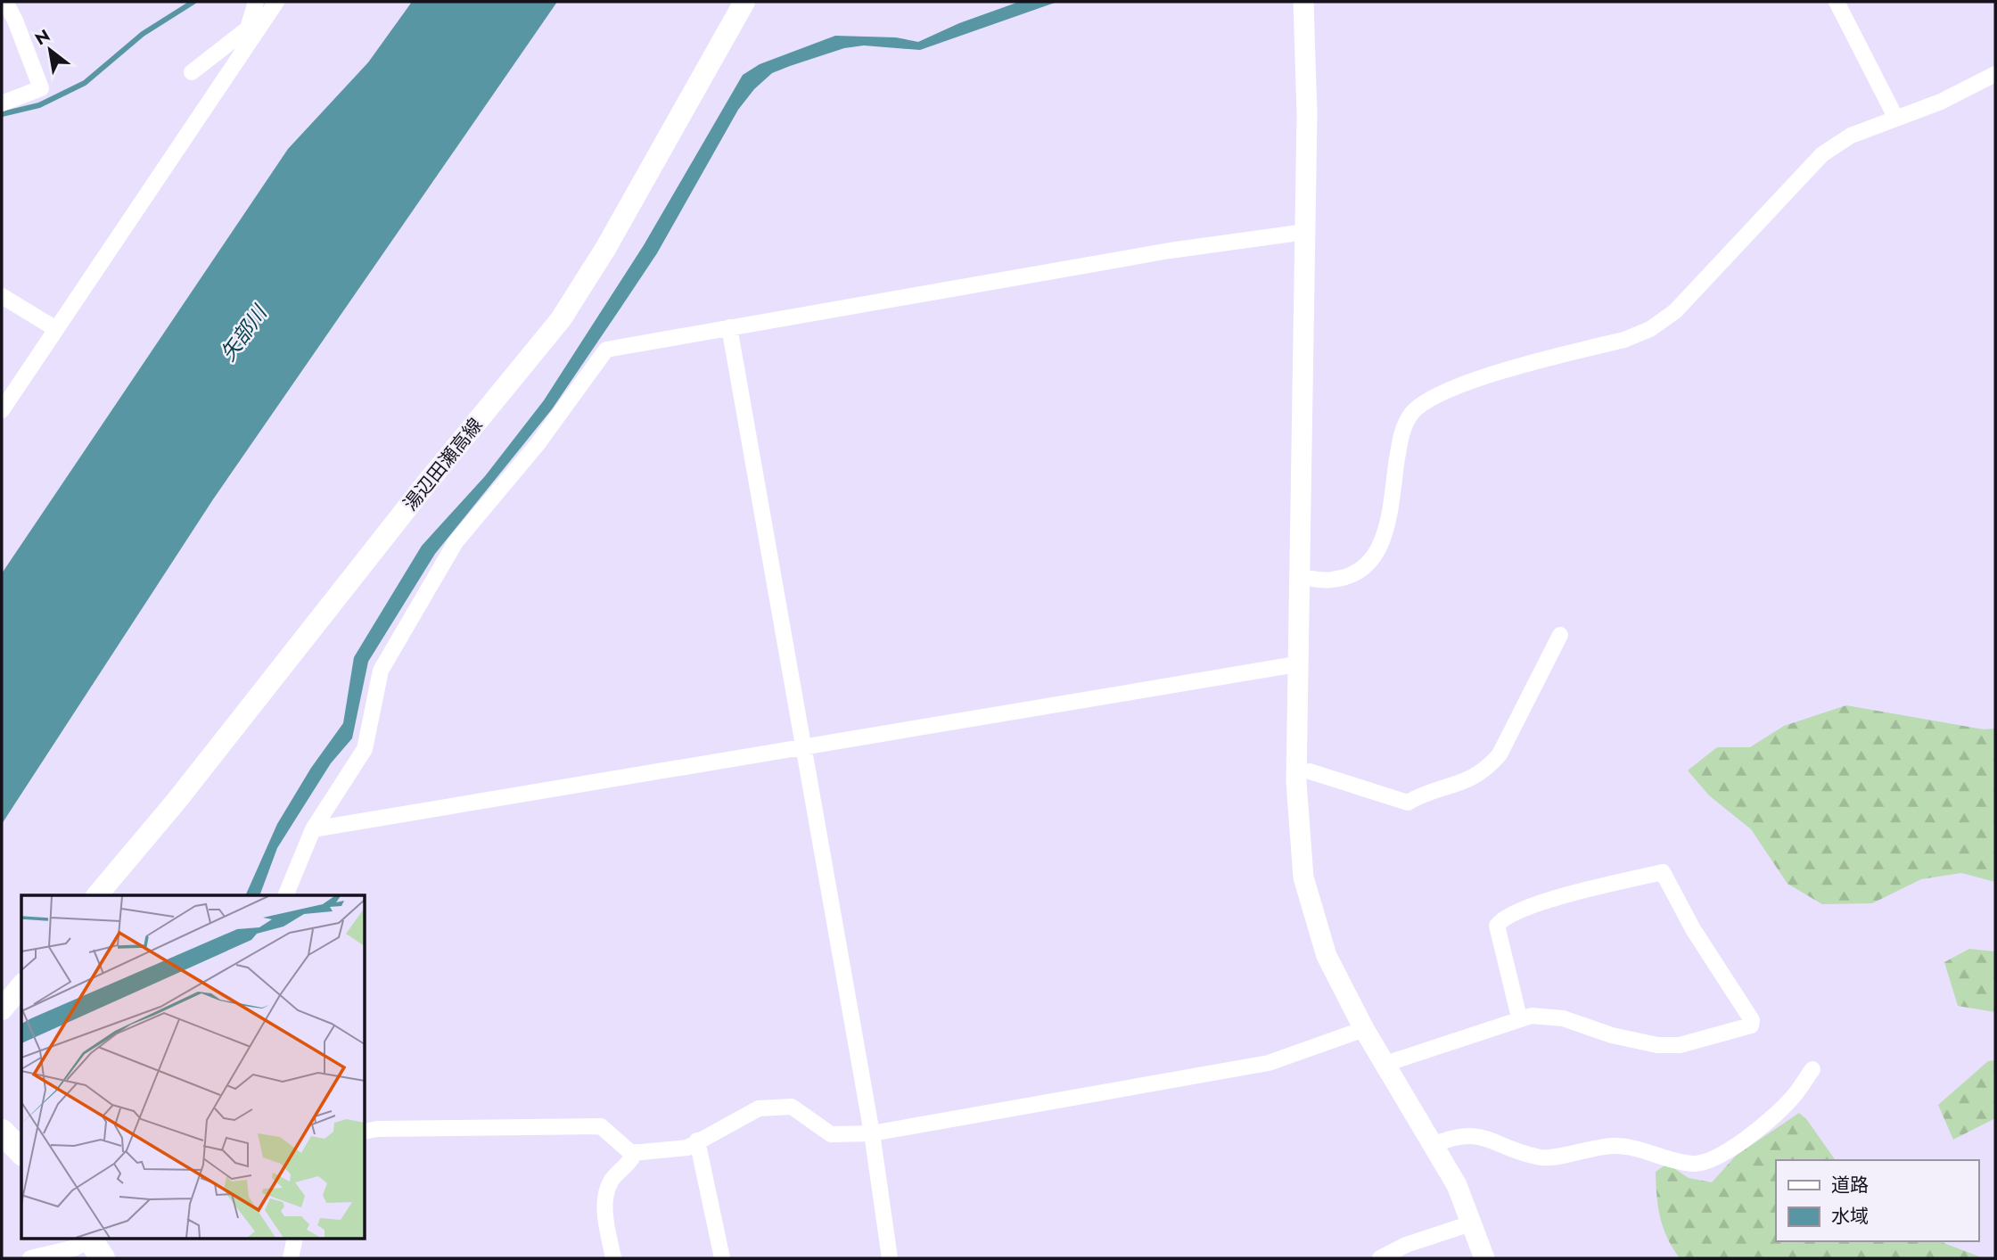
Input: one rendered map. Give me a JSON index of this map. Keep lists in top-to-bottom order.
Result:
{
  "streets": {
    "main road": ["湯辺田瀬高線"]
  },
  "water": ["矢部川"],
  "legend": ["道路", "水域"],
  "north": "top left"
}
